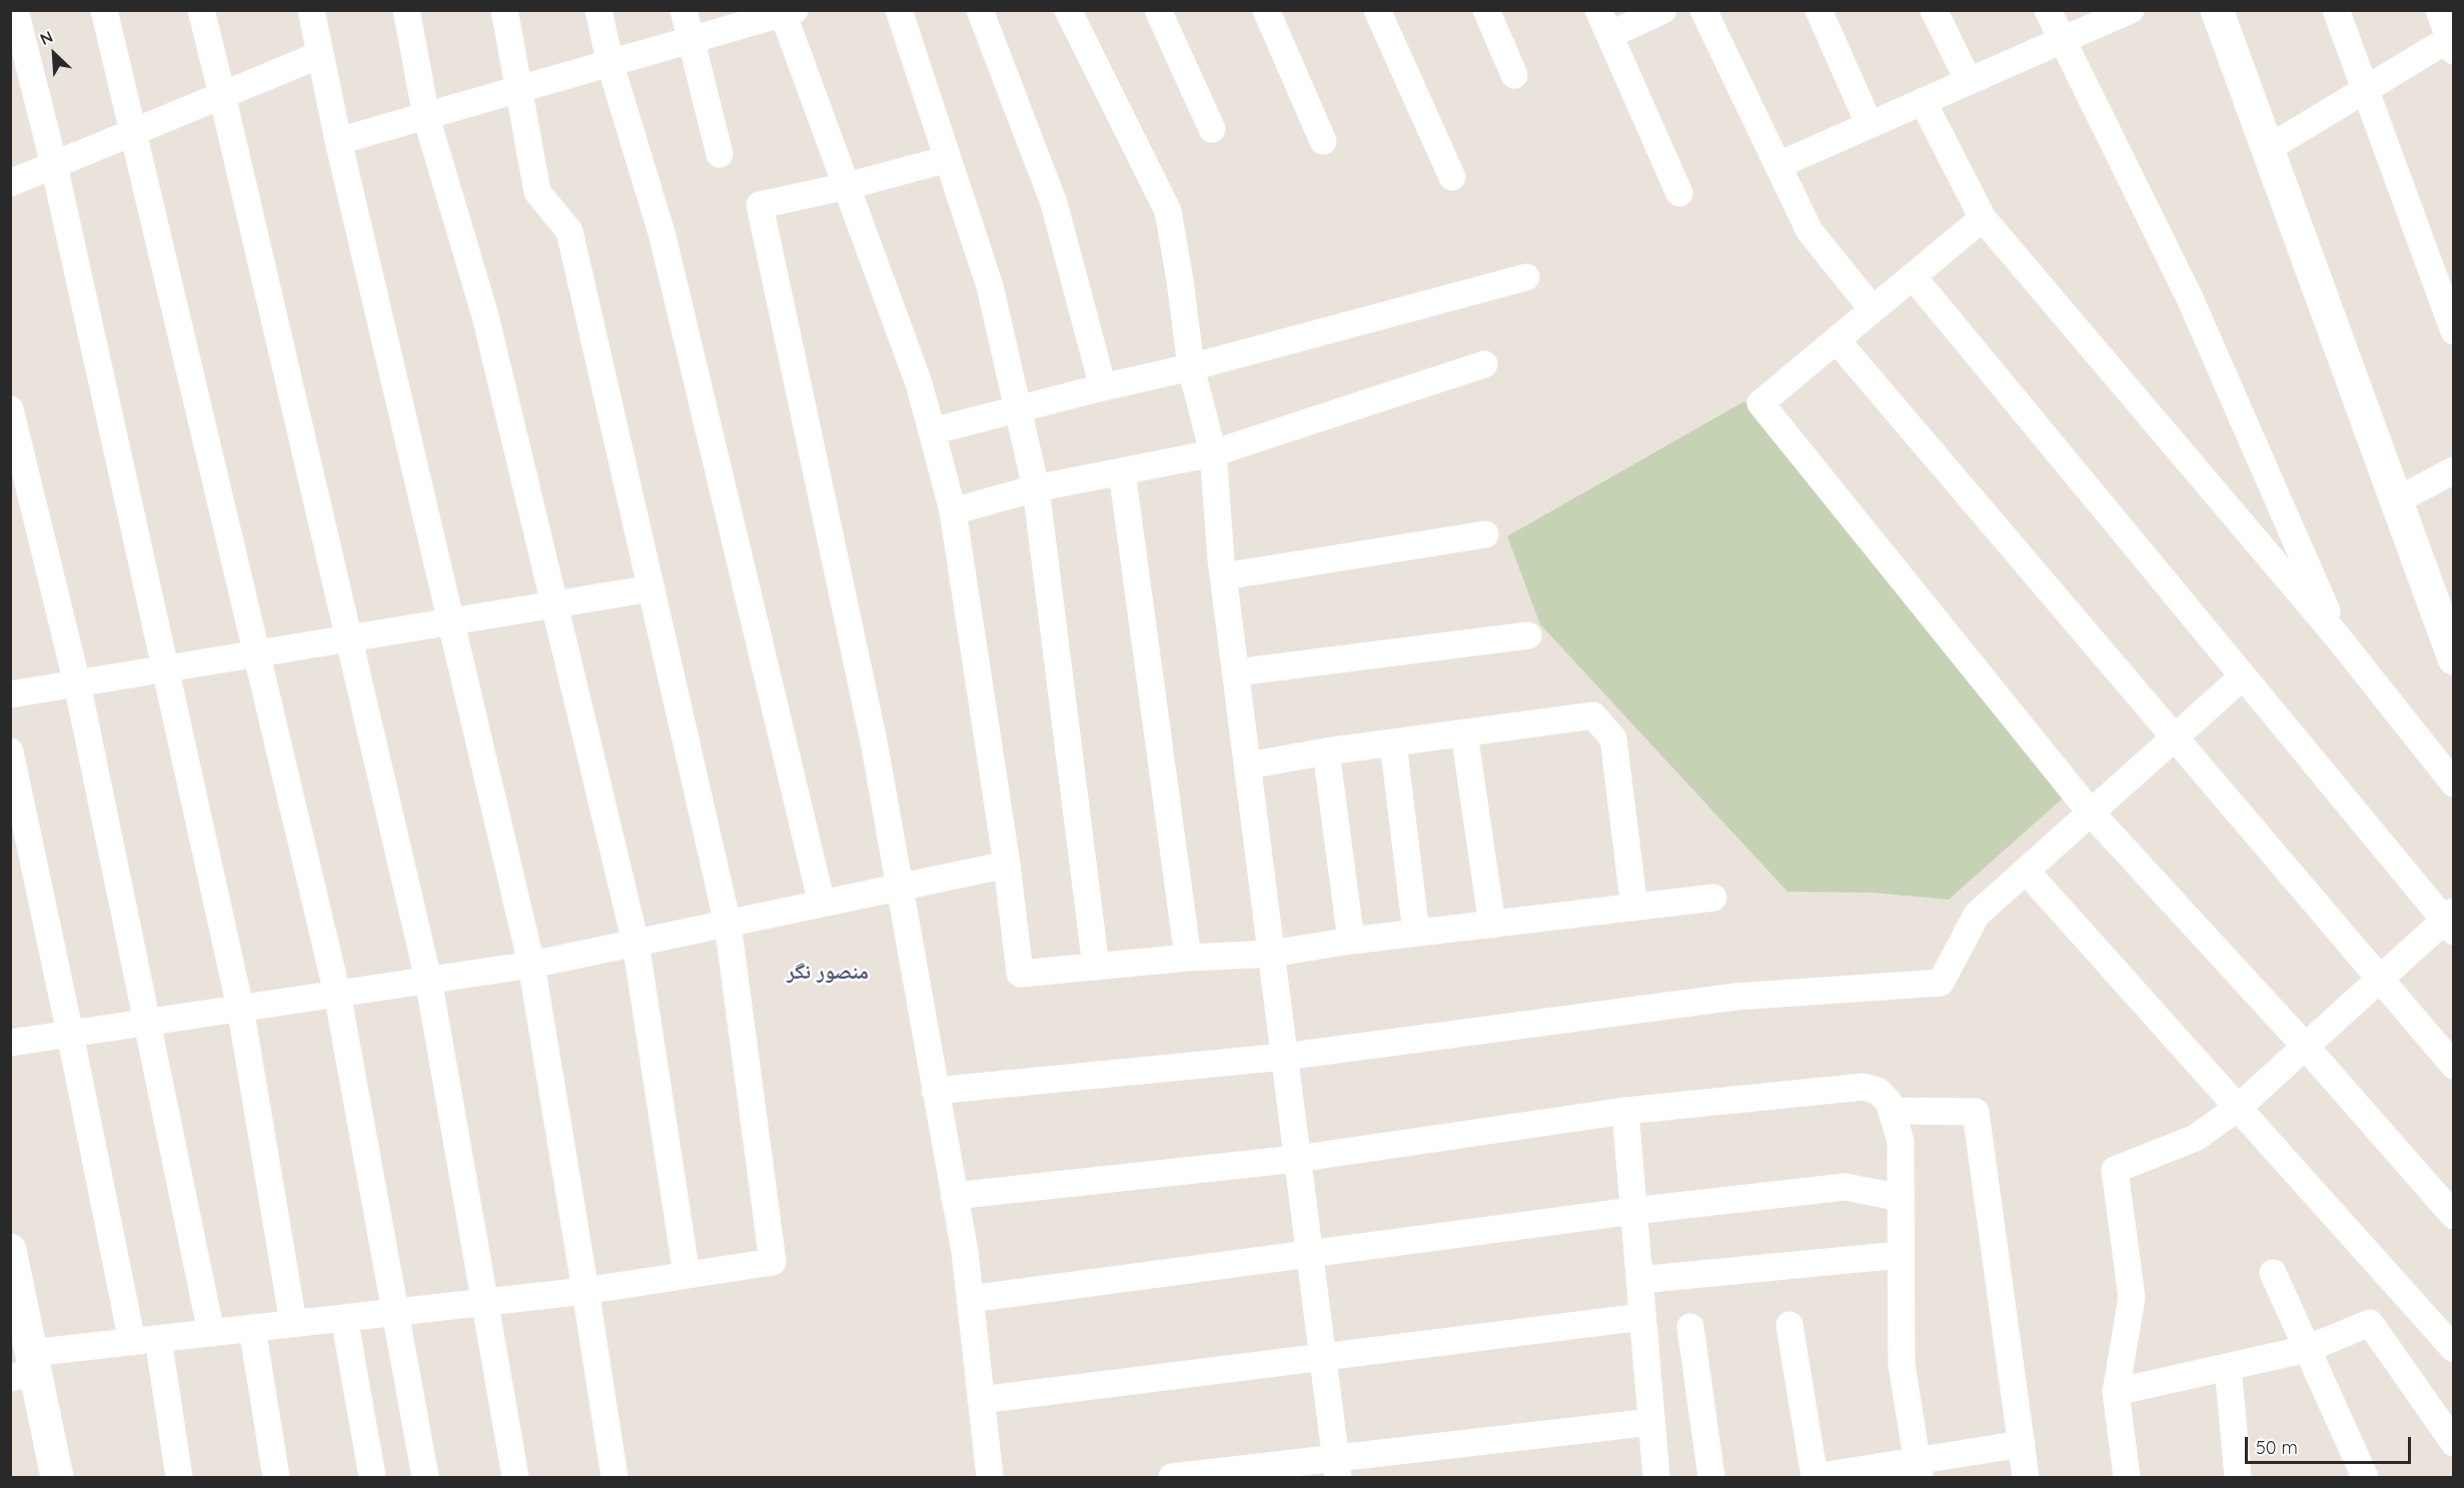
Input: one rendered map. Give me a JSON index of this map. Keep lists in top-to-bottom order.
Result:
{
  "districts": ["منصور نگر"],
  "scale_bar": "50 m",
  "north": "top left"
}
